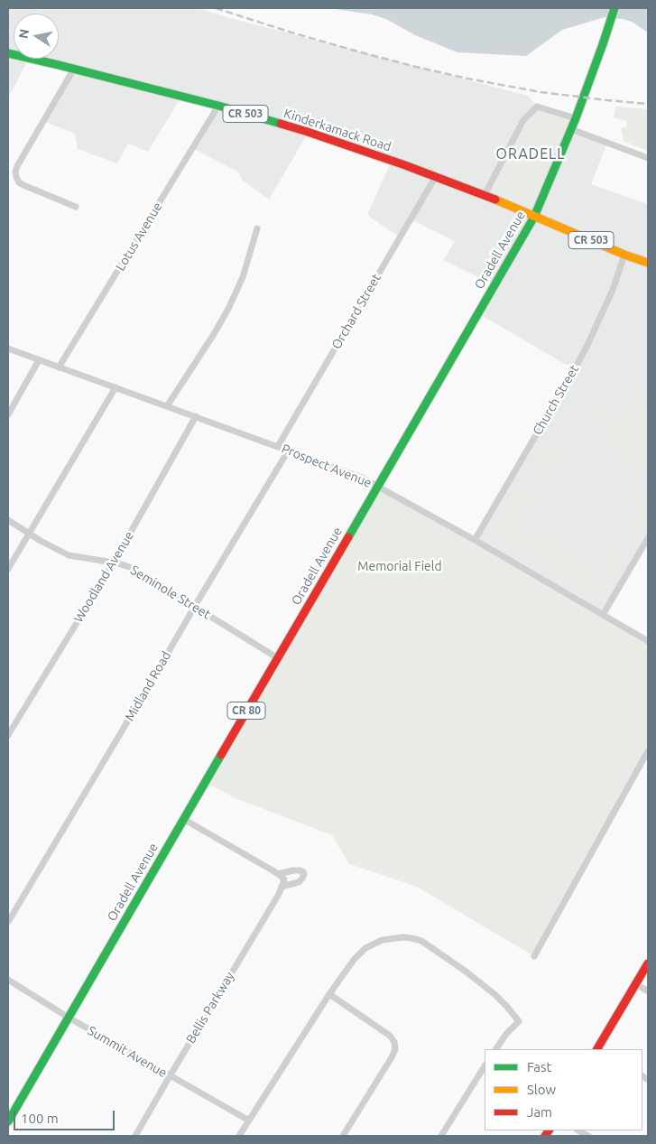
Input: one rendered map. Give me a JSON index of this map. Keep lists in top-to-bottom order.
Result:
{
  "streets": {
    "main road": [
      "CR 503",
      "Kinderkamack Road",
      "Oradell Avenue",
      "CR 80"
    ],
    "street": [
      "Lotus Avenue",
      "Orchard Street",
      "Church Street",
      "Prospect Avenue",
      "Woodland Avenue",
      "Seminole Street",
      "Midland Road",
      "Bellis Parkway",
      "Summit Avenue"
    ]
  },
  "crossings": [
    ["Kinderkamack Road", "Lotus Avenue"],
    ["Kinderkamack Road", "Oradell Avenue"],
    ["Kinderkamack Road", "Orchard Street"],
    ["Kinderkamack Road", "Church Street"],
    ["Lotus Avenue", "Prospect Avenue"],
    ["Oradell Avenue", "Prospect Avenue"],
    ["Oradell Avenue", "Seminole Street"],
    ["Oradell Avenue", "Summit Avenue"],
    ["Orchard Street", "Prospect Avenue"],
    ["Church Street", "Prospect Avenue"],
    ["Prospect Avenue", "Woodland Avenue"],
    ["Prospect Avenue", "Midland Road"],
    ["Woodland Avenue", "Seminole Street"],
    ["Seminole Street", "Midland Road"],
    ["Bellis Parkway", "Summit Avenue"]
  ],
  "districts": ["ORADELL"],
  "parks": ["Memorial Field"],
  "legend": ["Fast", "Slow", "Jam"],
  "scale_bar": "100 m",
  "north": "left"
}
